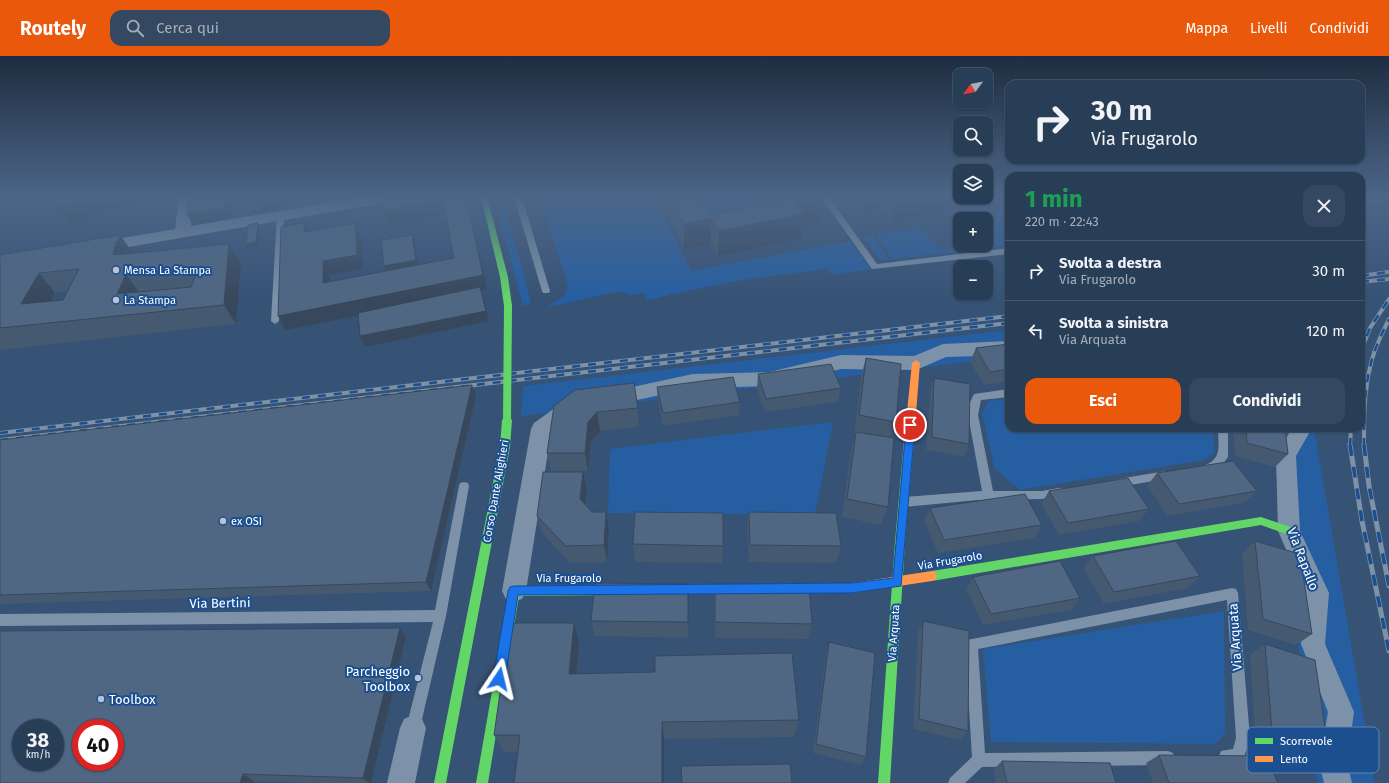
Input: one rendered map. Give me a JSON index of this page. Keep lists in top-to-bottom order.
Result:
{
  "streets": {
    "street": [
      "Corso Dante Alighieri",
      "Via Rapallo",
      "Via Frugarolo",
      "Via Arquata"
    ],
    "lane": ["Via Bertini"]
  },
  "crossings": [
    ["Via Rapallo", "Via Frugarolo"],
    ["Via Frugarolo", "Via Arquata"]
  ],
  "places": [
    "Mensa La Stampa",
    "La Stampa",
    "ex OSI",
    "Parcheggio Toolbox",
    "Toolbox"
  ],
  "legend": ["Scorrevole", "Lento"],
  "north": "bottom left",
  "page": {
    "header": "Routely",
    "search": "Cerca qui",
    "nav": ["Mappa", "Livelli", "Condividi"],
    "map_buttons": ["+", "−"],
    "turn": ["30 m", "Via Frugarolo"],
    "heading": ["1 min", "220 m · 22:43"],
    "list": [
      {
        "name": "Svolta a destra",
        "note": "Via Frugarolo",
        "value": "30 m"
      },
      {
        "name": "Svolta a sinistra",
        "note": "Via Arquata",
        "value": "120 m"
      }
    ],
    "buttons": ["Esci", "Condividi"],
    "speed": "38 km/h",
    "limit": "40"
  }
}
